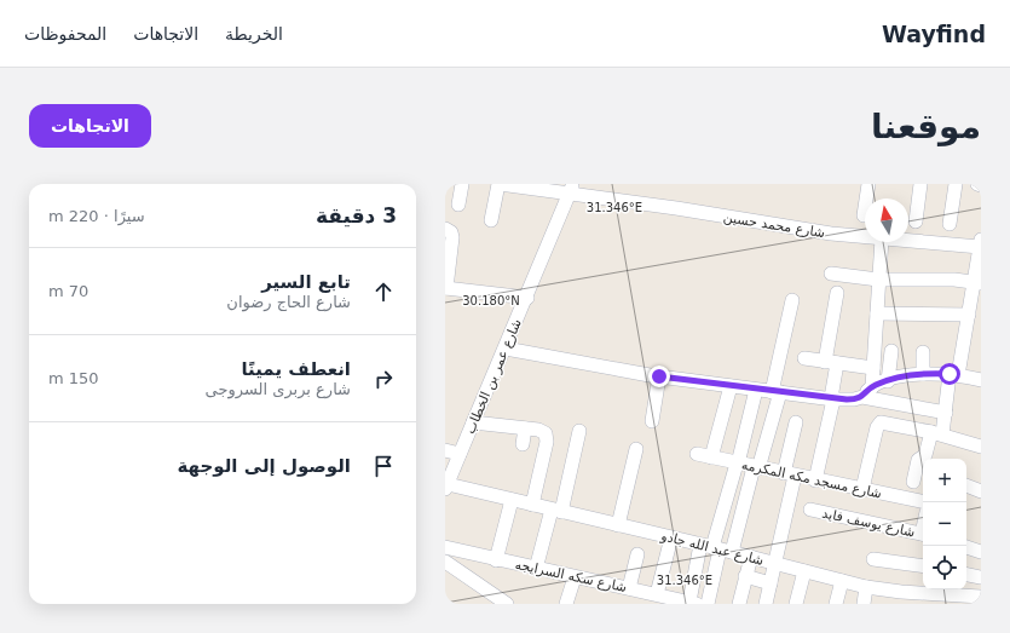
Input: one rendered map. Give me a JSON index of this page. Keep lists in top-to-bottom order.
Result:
{
  "streets": {
    "street": [
      "شارع محمد حسين",
      "شارع عمر بن الخطاب",
      "شارع مسجد مكه المكرمه",
      "شارع يوسف فايد",
      "شارع عبد الله جادو",
      "شارع سكه السرايجه"
    ]
  },
  "crossings": [
    ["شارع محمد حسين", "شارع عمر بن الخطاب"],
    ["شارع عمر بن الخطاب", "شارع عبد الله جادو"]
  ],
  "north": "top",
  "page": {
    "header": "Wayfind",
    "nav": ["الخريطة", "الاتجاهات", "المحفوظات"],
    "buttons": "الاتجاهات",
    "title": "موقعنا",
    "heading": ["3 دقيقة", "سيرًا · 220 m"],
    "list": [
      ["تابع السير", "شارع الحاج رضوان", "70 m"],
      ["انعطف يمينًا", "شارع بربرى السروجى", "150 m"],
      "الوصول إلى الوجهة"
    ],
    "map_buttons": ["+", "−"]
  },
  "coordinates": ["31.346°E", "30.180°N"]
}
